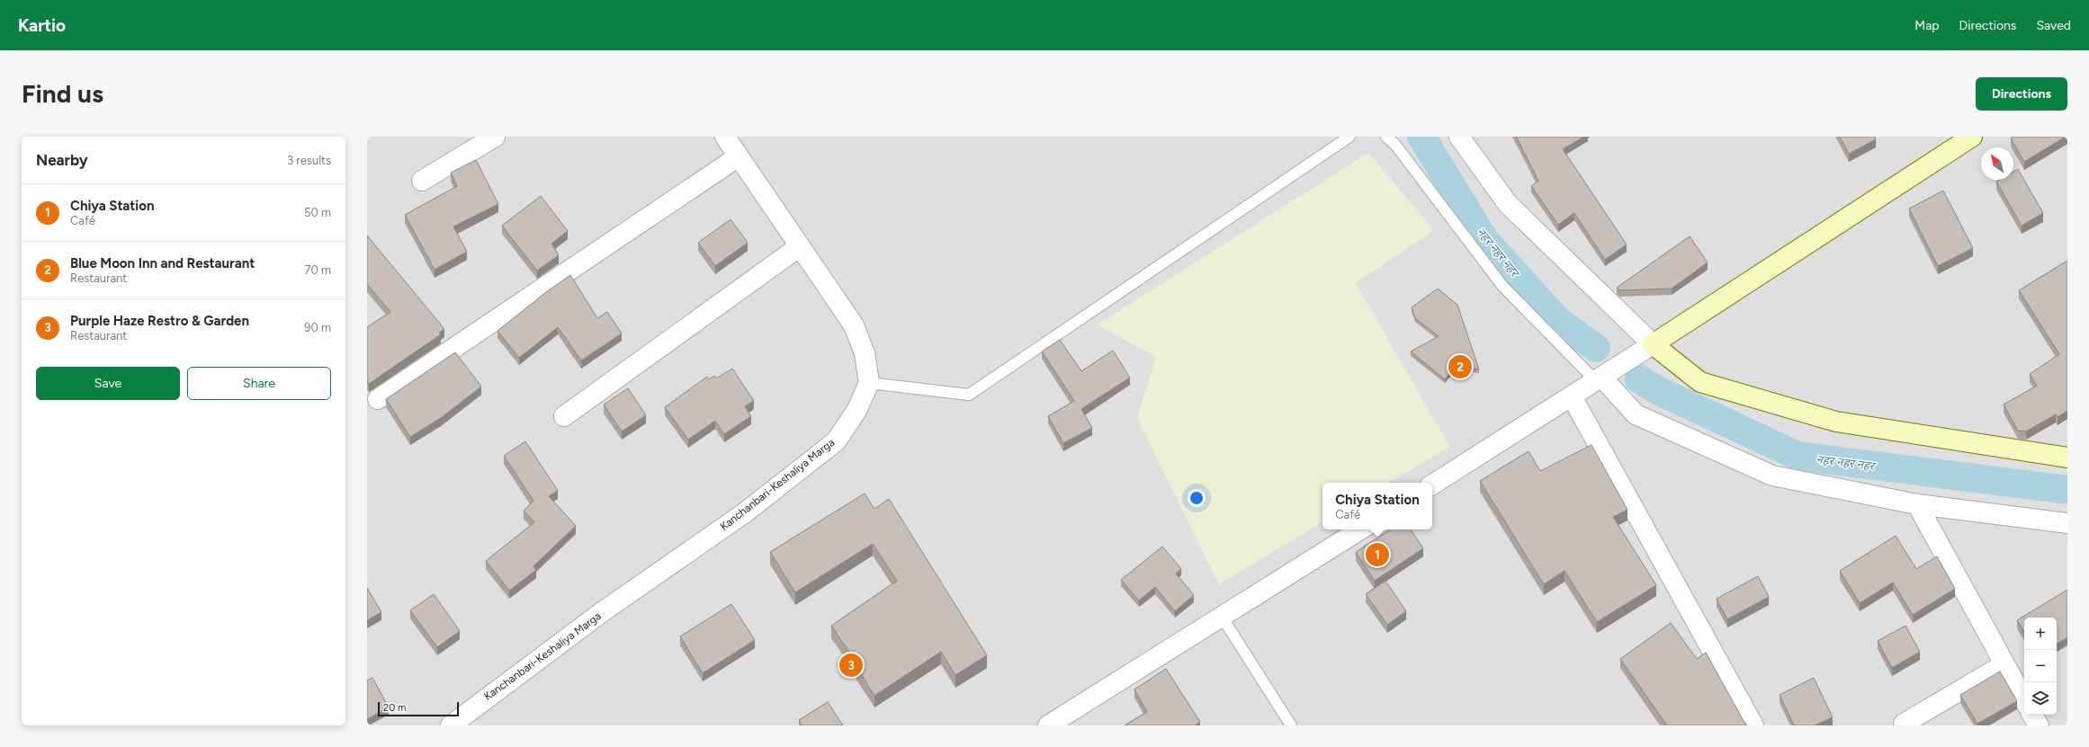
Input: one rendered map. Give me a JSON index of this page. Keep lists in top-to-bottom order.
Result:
{
  "streets": {
    "street": ["Kanchanbari-Keshaliya Marga"]
  },
  "water": ["नहर नहर नहर"],
  "scale_bar": "20 m",
  "north": "top left",
  "page": {
    "header": "Kartio",
    "nav": ["Map", "Directions", "Saved"],
    "buttons": [
      "Directions",
      ["Save", "Share"]
    ],
    "title": "Find us",
    "heading": ["Nearby", "3 results"],
    "list": [
      {
        "mark": "1",
        "name": "Chiya Station",
        "note": "Café",
        "value": "50 m"
      },
      {
        "mark": "2",
        "name": "Blue Moon Inn and Restaurant",
        "note": "Restaurant",
        "value": "70 m"
      },
      {
        "mark": "3",
        "name": "Purple Haze Restro & Garden",
        "note": "Restaurant",
        "value": "90 m"
      }
    ],
    "pins": ["2", "1", "3"],
    "popup": ["Chiya Station", "Café"],
    "map_buttons": ["+", "−"],
    "scale": "20 m"
  }
}
